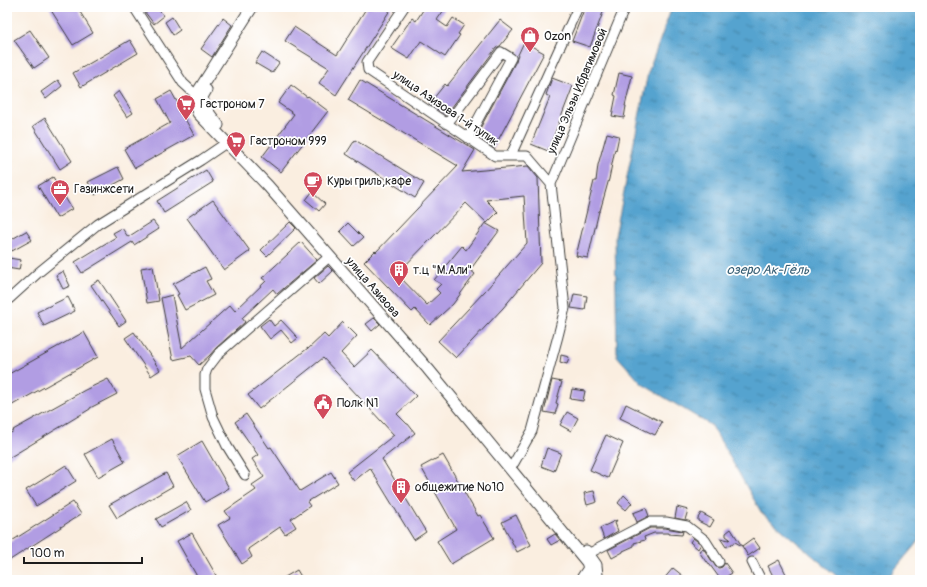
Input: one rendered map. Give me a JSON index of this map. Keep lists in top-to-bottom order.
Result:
{
  "streets": {
    "main road": ["улица Азизова"],
    "street": ["улица Эльзы Ибрагимовой", "улица Азизова 1-й тупик"]
  },
  "crossings": [
    ["улица Эльзы Ибрагимовой", "улица Азизова 1-й тупик"]
  ],
  "water": ["озеро Ак-Гёль"],
  "places": {
    "shop": ["Ozon"],
    "supermarket": ["Гастроном 7", "Гастроном 999"],
    "cafe": ["Куры гриль,кафе"],
    "office": ["Газинжсети"],
    "building": ["т.ц \"М.Али\"", "общежитие №10"],
    "public building": ["Полк N1"]
  },
  "scale_bar": "100 m"
}
